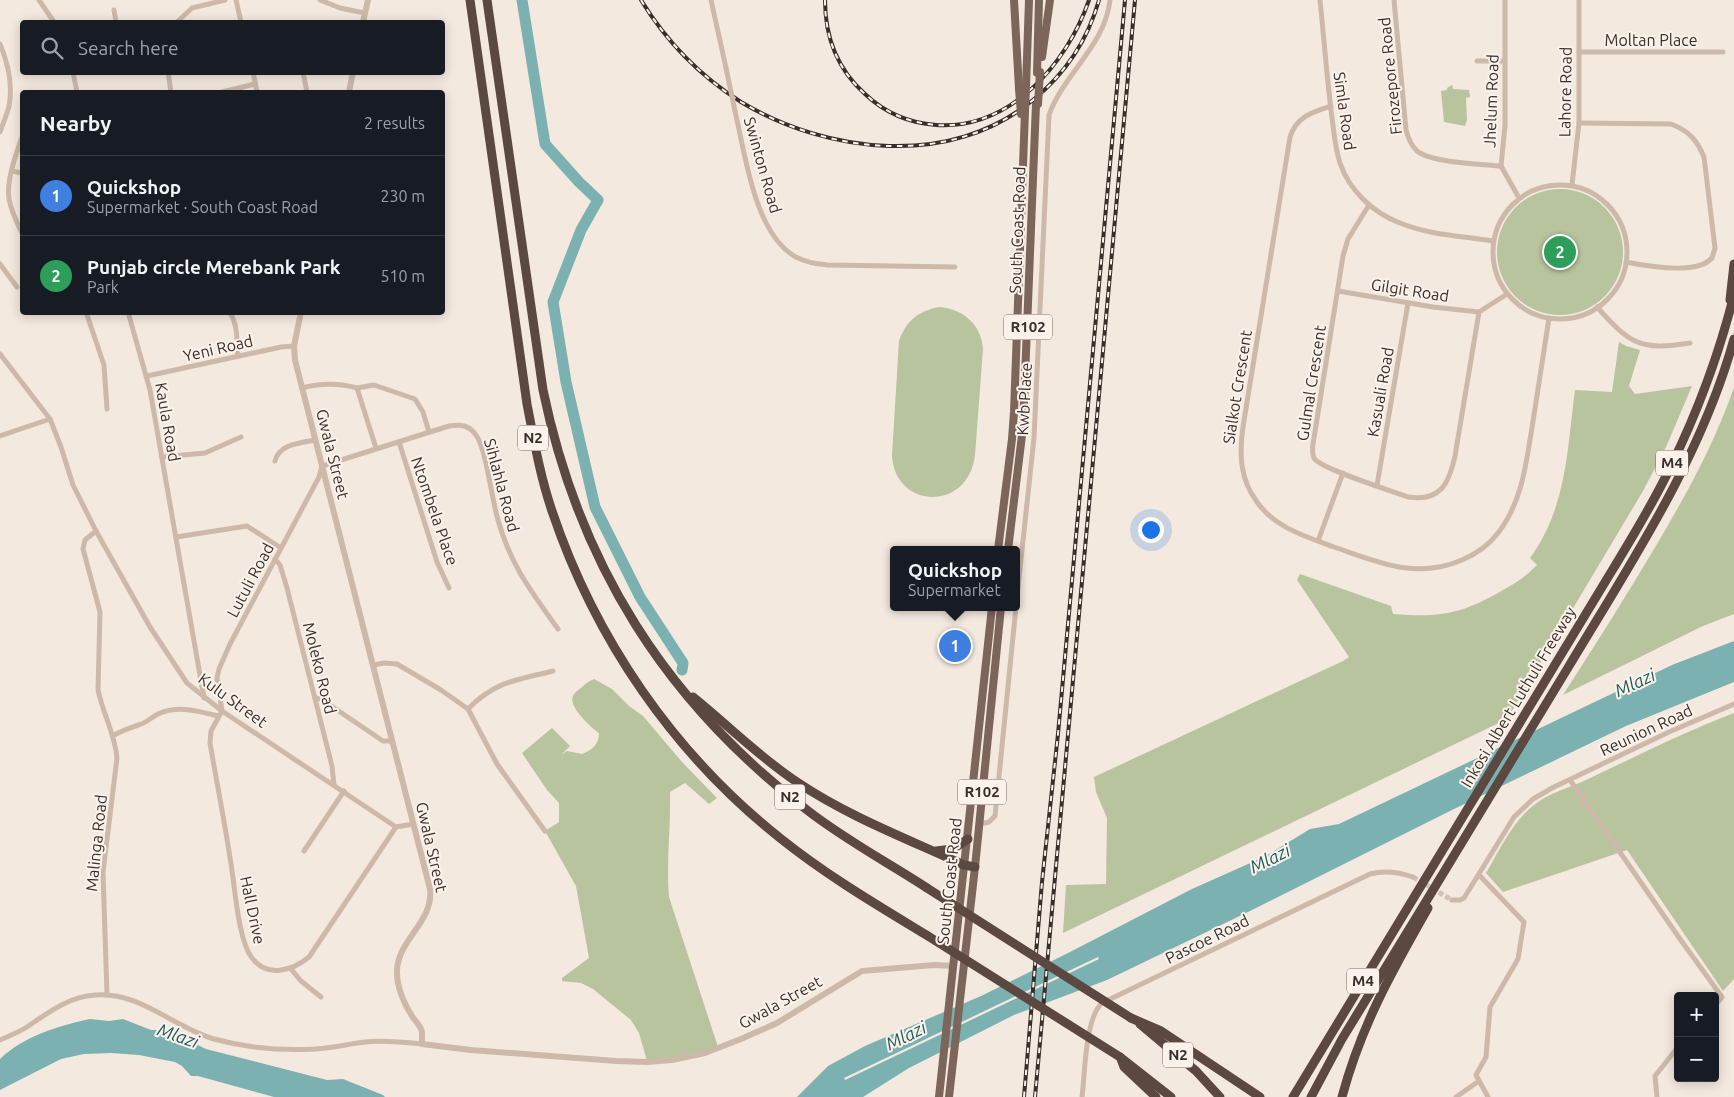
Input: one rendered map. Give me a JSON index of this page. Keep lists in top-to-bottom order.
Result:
{
  "streets": {
    "highway": ["N2", "M4", "Inkosi Albert Luthuli Freeway"],
    "main road": ["South Coast Road", "R102"],
    "street": [
      "Moltan Place",
      "Firozepore Road",
      "Lahore Road",
      "Jhelum Road",
      "Simla Road",
      "Swinton Road",
      "Gilgit Road",
      "Yeni Road",
      "Gulmal Crescent",
      "Sialkot Crescent",
      "Kasuali Road",
      "Kwb Place",
      "Kaula Road",
      "Gwala Street",
      "Sihlahla Road",
      "Ntombela Place",
      "Lutuli Road",
      "Moleko Road",
      "Kulu Street",
      "Reunion Road",
      "Malinga Road",
      "Hall Drive",
      "Pascoe Road"
    ]
  },
  "crossings": [
    ["Moltan Place", "Lahore Road"],
    ["Firozepore Road", "Jhelum Road"],
    ["Lahore Road", "Jhelum Road"],
    ["Lahore Road", "Simla Road"],
    ["Lahore Road", "Sialkot Crescent"],
    ["Jhelum Road", "Simla Road"],
    ["Jhelum Road", "Sialkot Crescent"],
    ["Simla Road", "Gulmal Crescent"],
    ["Simla Road", "Sialkot Crescent"],
    ["South Coast Road", "Kwb Place"],
    ["South Coast Road", "Gwala Street"],
    ["Gilgit Road", "Gulmal Crescent"],
    ["Gilgit Road", "Kasuali Road"],
    ["Yeni Road", "Kaula Road"],
    ["Yeni Road", "Gwala Street"],
    ["Gulmal Crescent", "Kasuali Road"],
    ["Kaula Road", "Kulu Street"],
    ["Gwala Street", "Sihlahla Road"],
    ["Gwala Street", "Lutuli Road"],
    ["Sihlahla Road", "Ntombela Place"],
    ["Sihlahla Road", "Lutuli Road"],
    ["Lutuli Road", "Moleko Road"],
    ["Lutuli Road", "Kulu Street"],
    ["Lutuli Road", "Hall Drive"],
    ["Moleko Road", "Kulu Street"],
    ["Kulu Street", "Malinga Road"],
    ["Kulu Street", "Hall Drive"]
  ],
  "water": ["Mlazi"],
  "page": {
    "search": "Search here",
    "heading": ["Nearby", "2 results"],
    "list": [
      {
        "mark": "1",
        "name": "Quickshop",
        "note": "Supermarket · South Coast Road",
        "value": "230 m"
      },
      {
        "mark": "2",
        "name": "Punjab circle Merebank Park",
        "note": "Park",
        "value": "510 m"
      }
    ],
    "pins": ["2", "1"],
    "popup": ["Quickshop", "Supermarket"],
    "map_buttons": ["+", "−"]
  }
}
